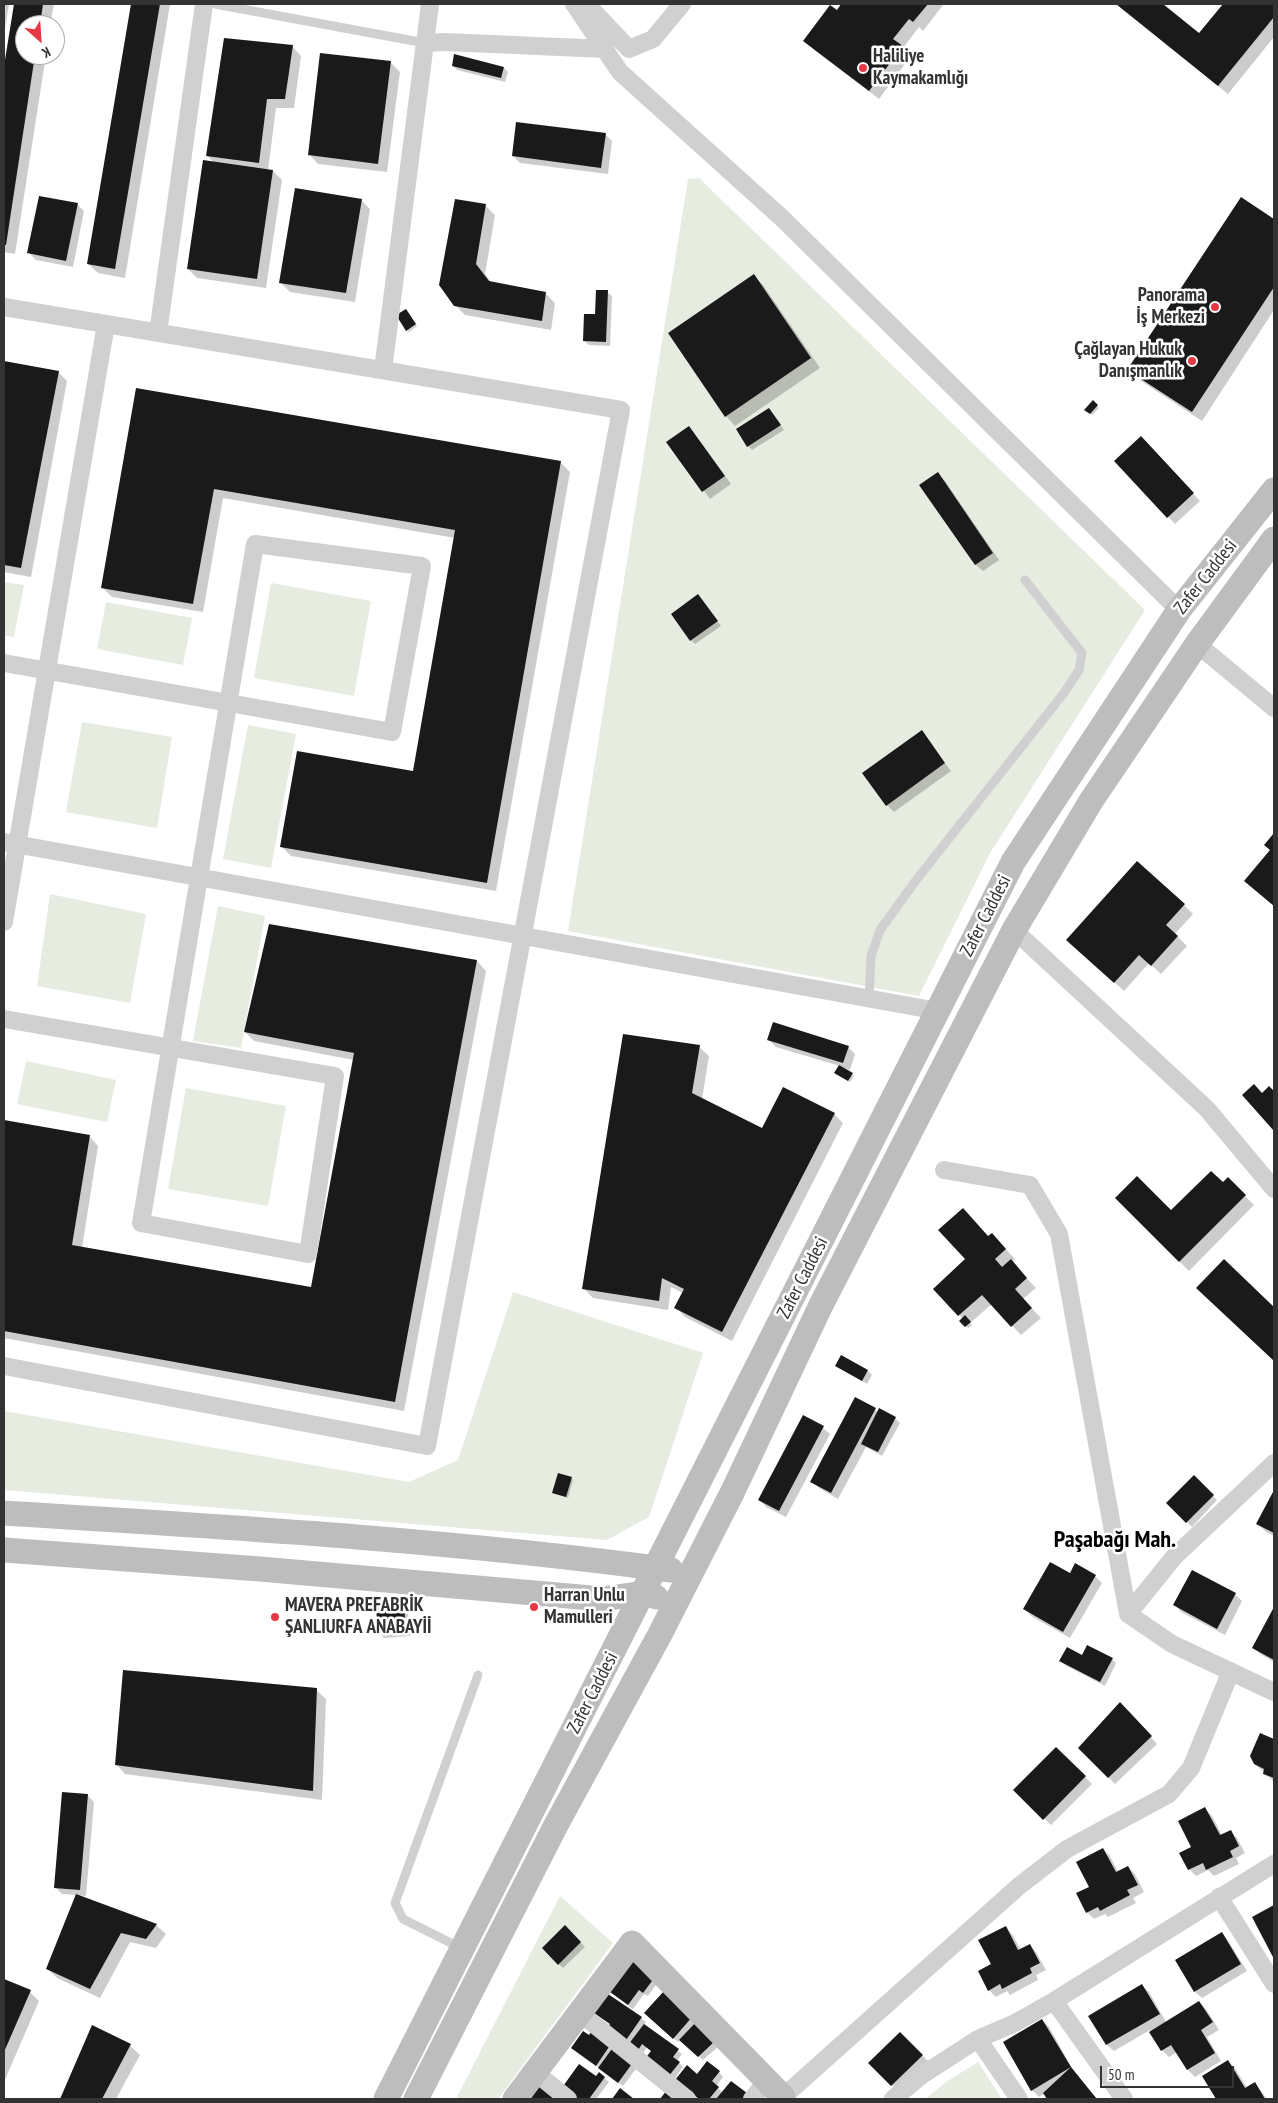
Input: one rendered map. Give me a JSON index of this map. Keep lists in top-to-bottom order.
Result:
{
  "streets": {
    "main road": ["Zafer Caddesi"]
  },
  "districts": ["Paşabağı Mah."],
  "places": [
    "Haliliye Kaymakamlığı",
    "Panorama İş Merkezi",
    "Çağlayan Hukuk Danışmanlık",
    "Harran Unlu Mamulleri",
    "MAVERA PREFABRİK ŞANLIURFA ANABAYİİ"
  ],
  "scale_bar": "50 m",
  "north": "bottom right"
}
